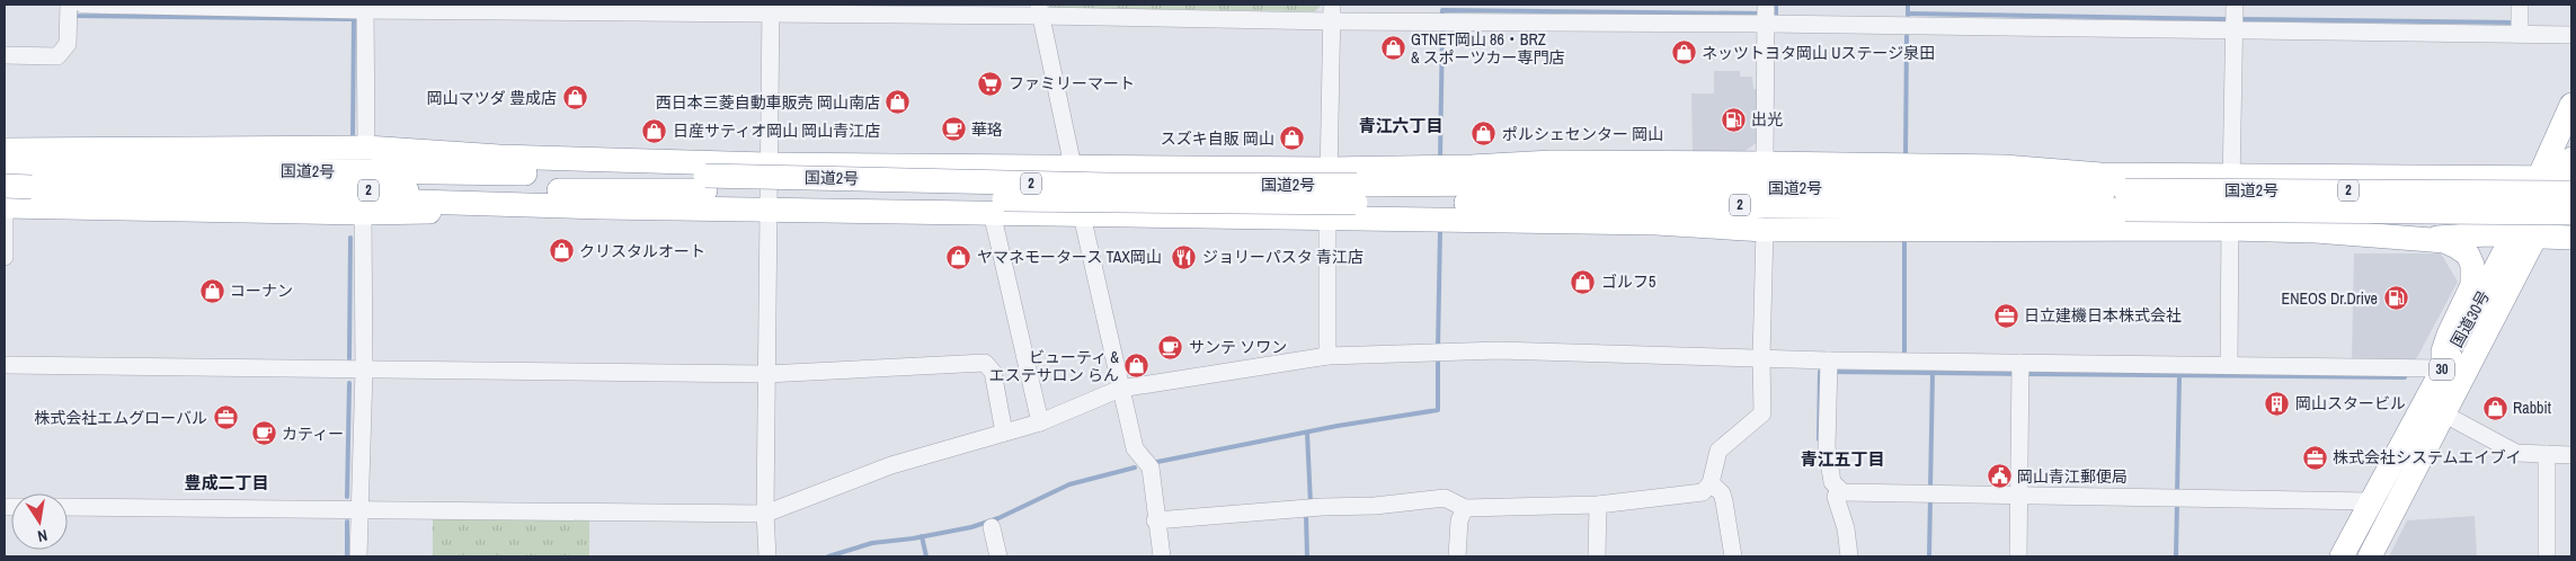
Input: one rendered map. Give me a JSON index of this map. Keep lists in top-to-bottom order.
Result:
{
  "streets": {
    "highway": [
      "国道2号",
      "2",
      "国道30号",
      "30"
    ]
  },
  "crossings": [
    ["国道2号", "国道30号"]
  ],
  "districts": ["青江六丁目", "青江五丁目", "豊成二丁目"],
  "places": {
    "shop": [
      "GTNET岡山 86・BRZ & スポーツカー専門店",
      "ネッツトヨタ岡山 Uステージ泉田",
      "岡山マツダ 豊成店",
      "西日本三菱自動車販売 岡山南店",
      "日産サティオ岡山 岡山青江店",
      "ポルシェセンター 岡山",
      "スズキ自販 岡山",
      "クリスタルオート",
      "ヤマネモータース TAX岡山",
      "ゴルフ5",
      "コーナン",
      "ビューティ & エステサロン らん",
      "Rabbit"
    ],
    "supermarket": ["ファミリーマート"],
    "fuel station": ["出光", "ENEOS Dr.Drive"],
    "cafe": ["華珞", "サンテ ソワン", "カティー"],
    "restaurant": ["ジョリーパスタ 青江店"],
    "office": ["日立建機日本株式会社", "株式会社エムグローバル", "株式会社システムエイブイ"],
    "building": ["岡山スタービル"],
    "public building": ["岡山青江郵便局"]
  },
  "north": "bottom"
}
